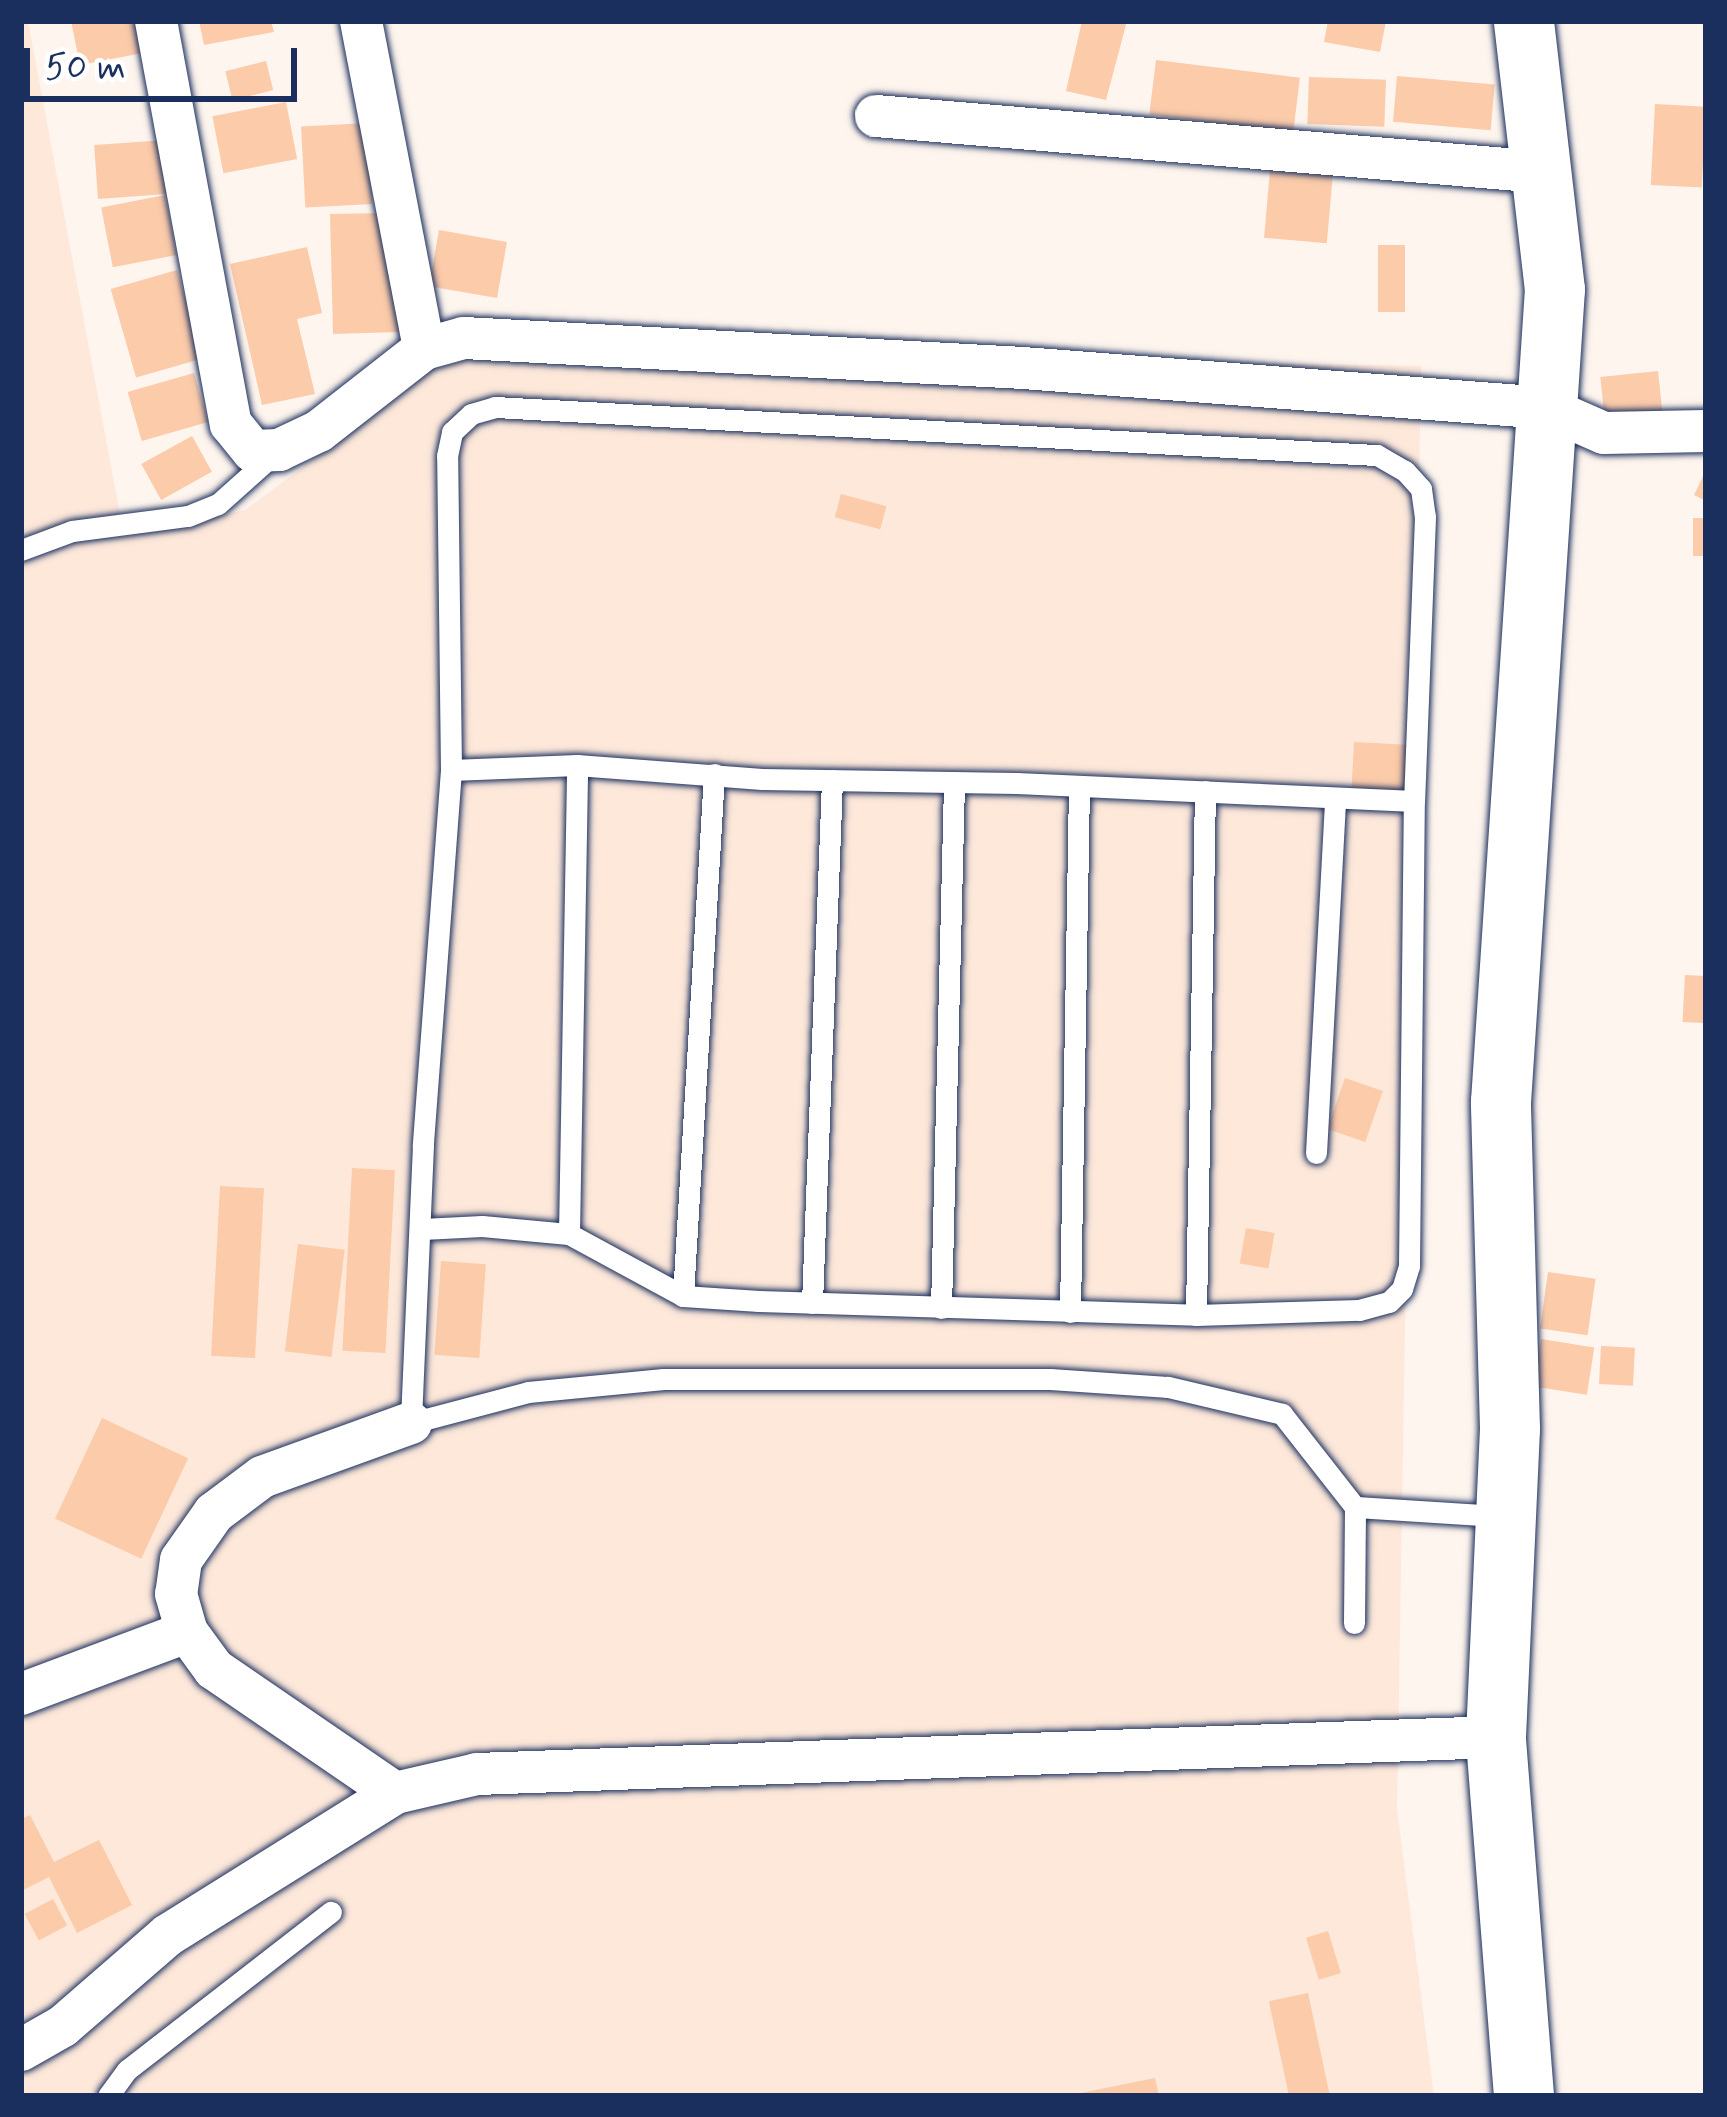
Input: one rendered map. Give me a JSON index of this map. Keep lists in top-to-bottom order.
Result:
{
  "scale_bar": "50 m"
}
